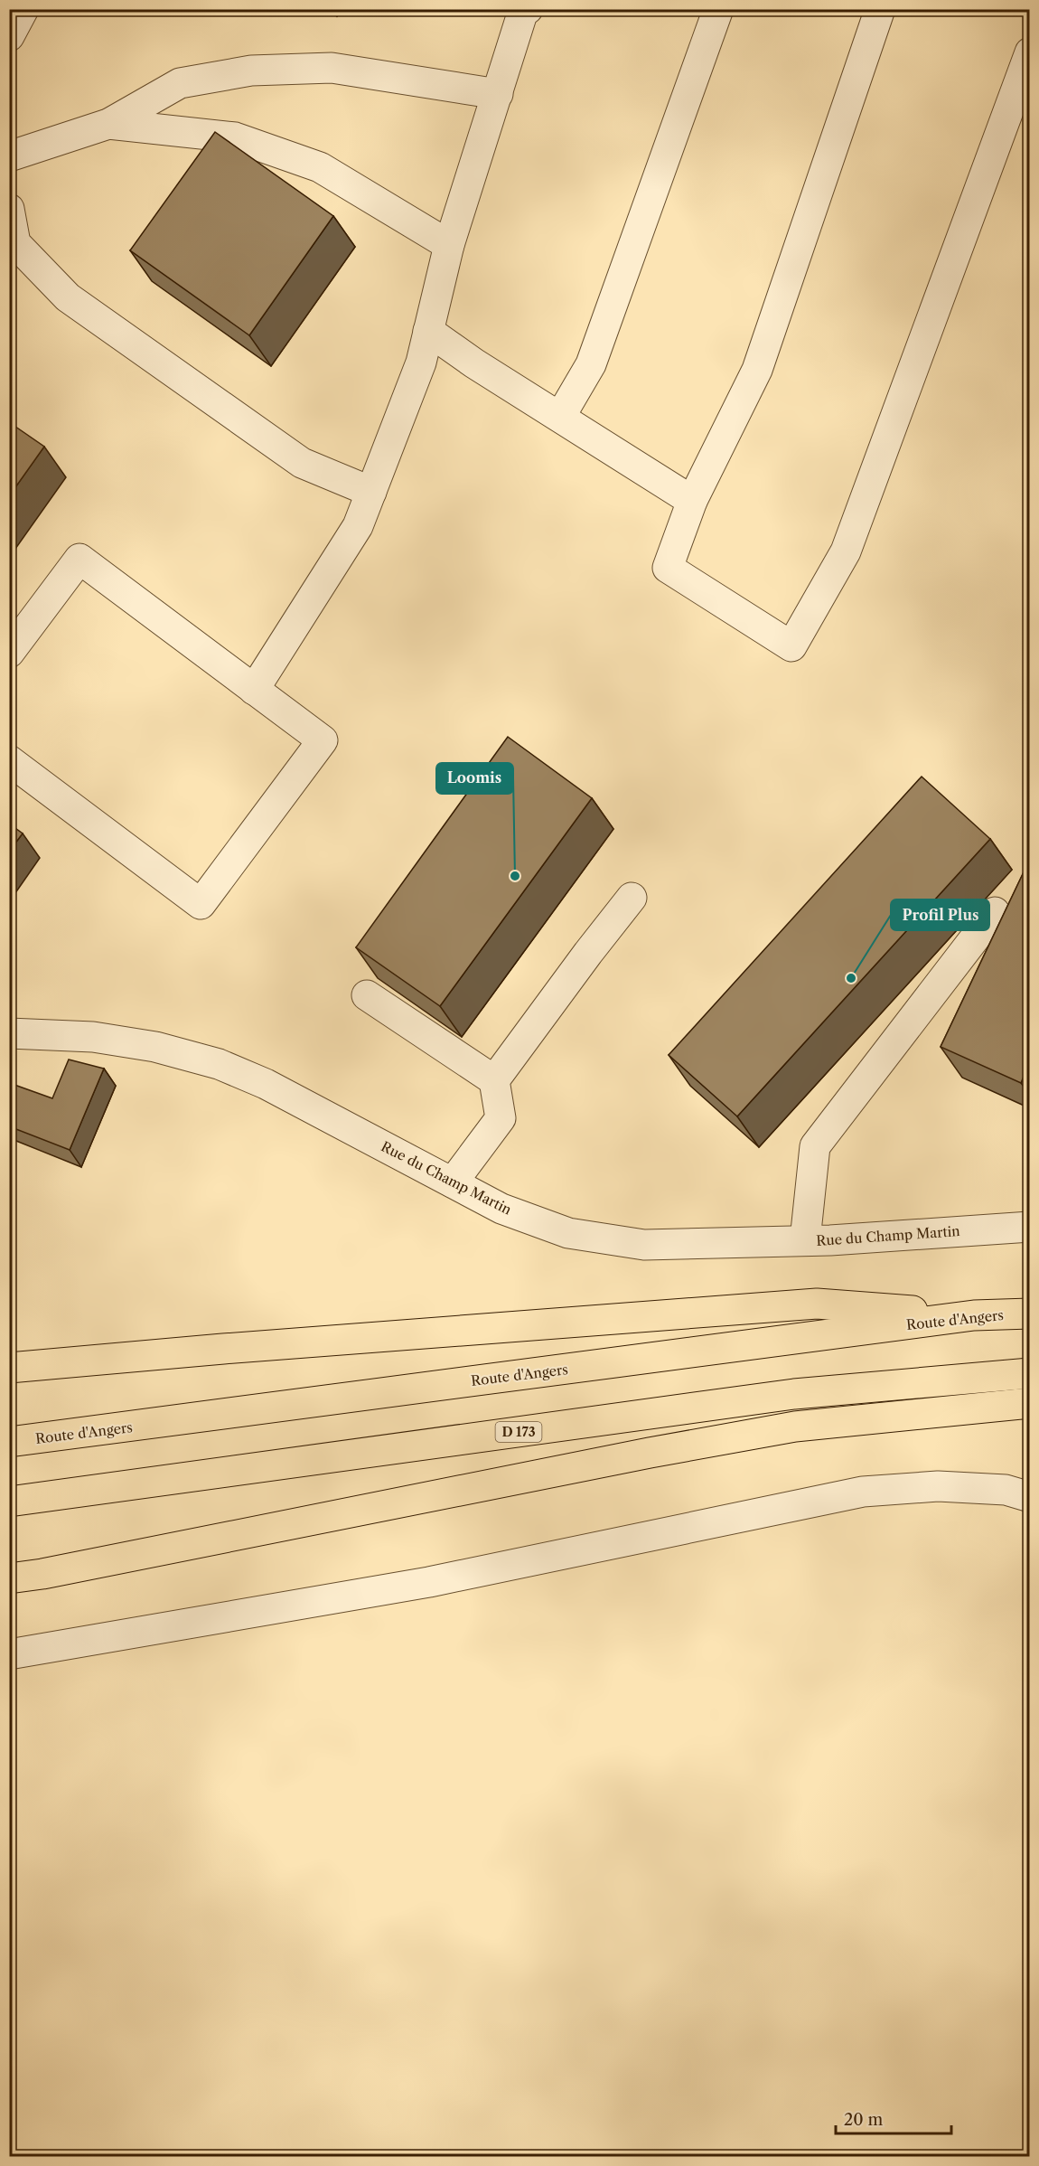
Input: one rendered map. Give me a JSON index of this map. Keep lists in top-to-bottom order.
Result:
{
  "streets": {
    "highway": ["Route d'Angers", "D 173"],
    "street": ["Rue du Champ Martin"]
  },
  "places": ["Loomis", "Profil Plus"],
  "scale_bar": "20 m"
}
